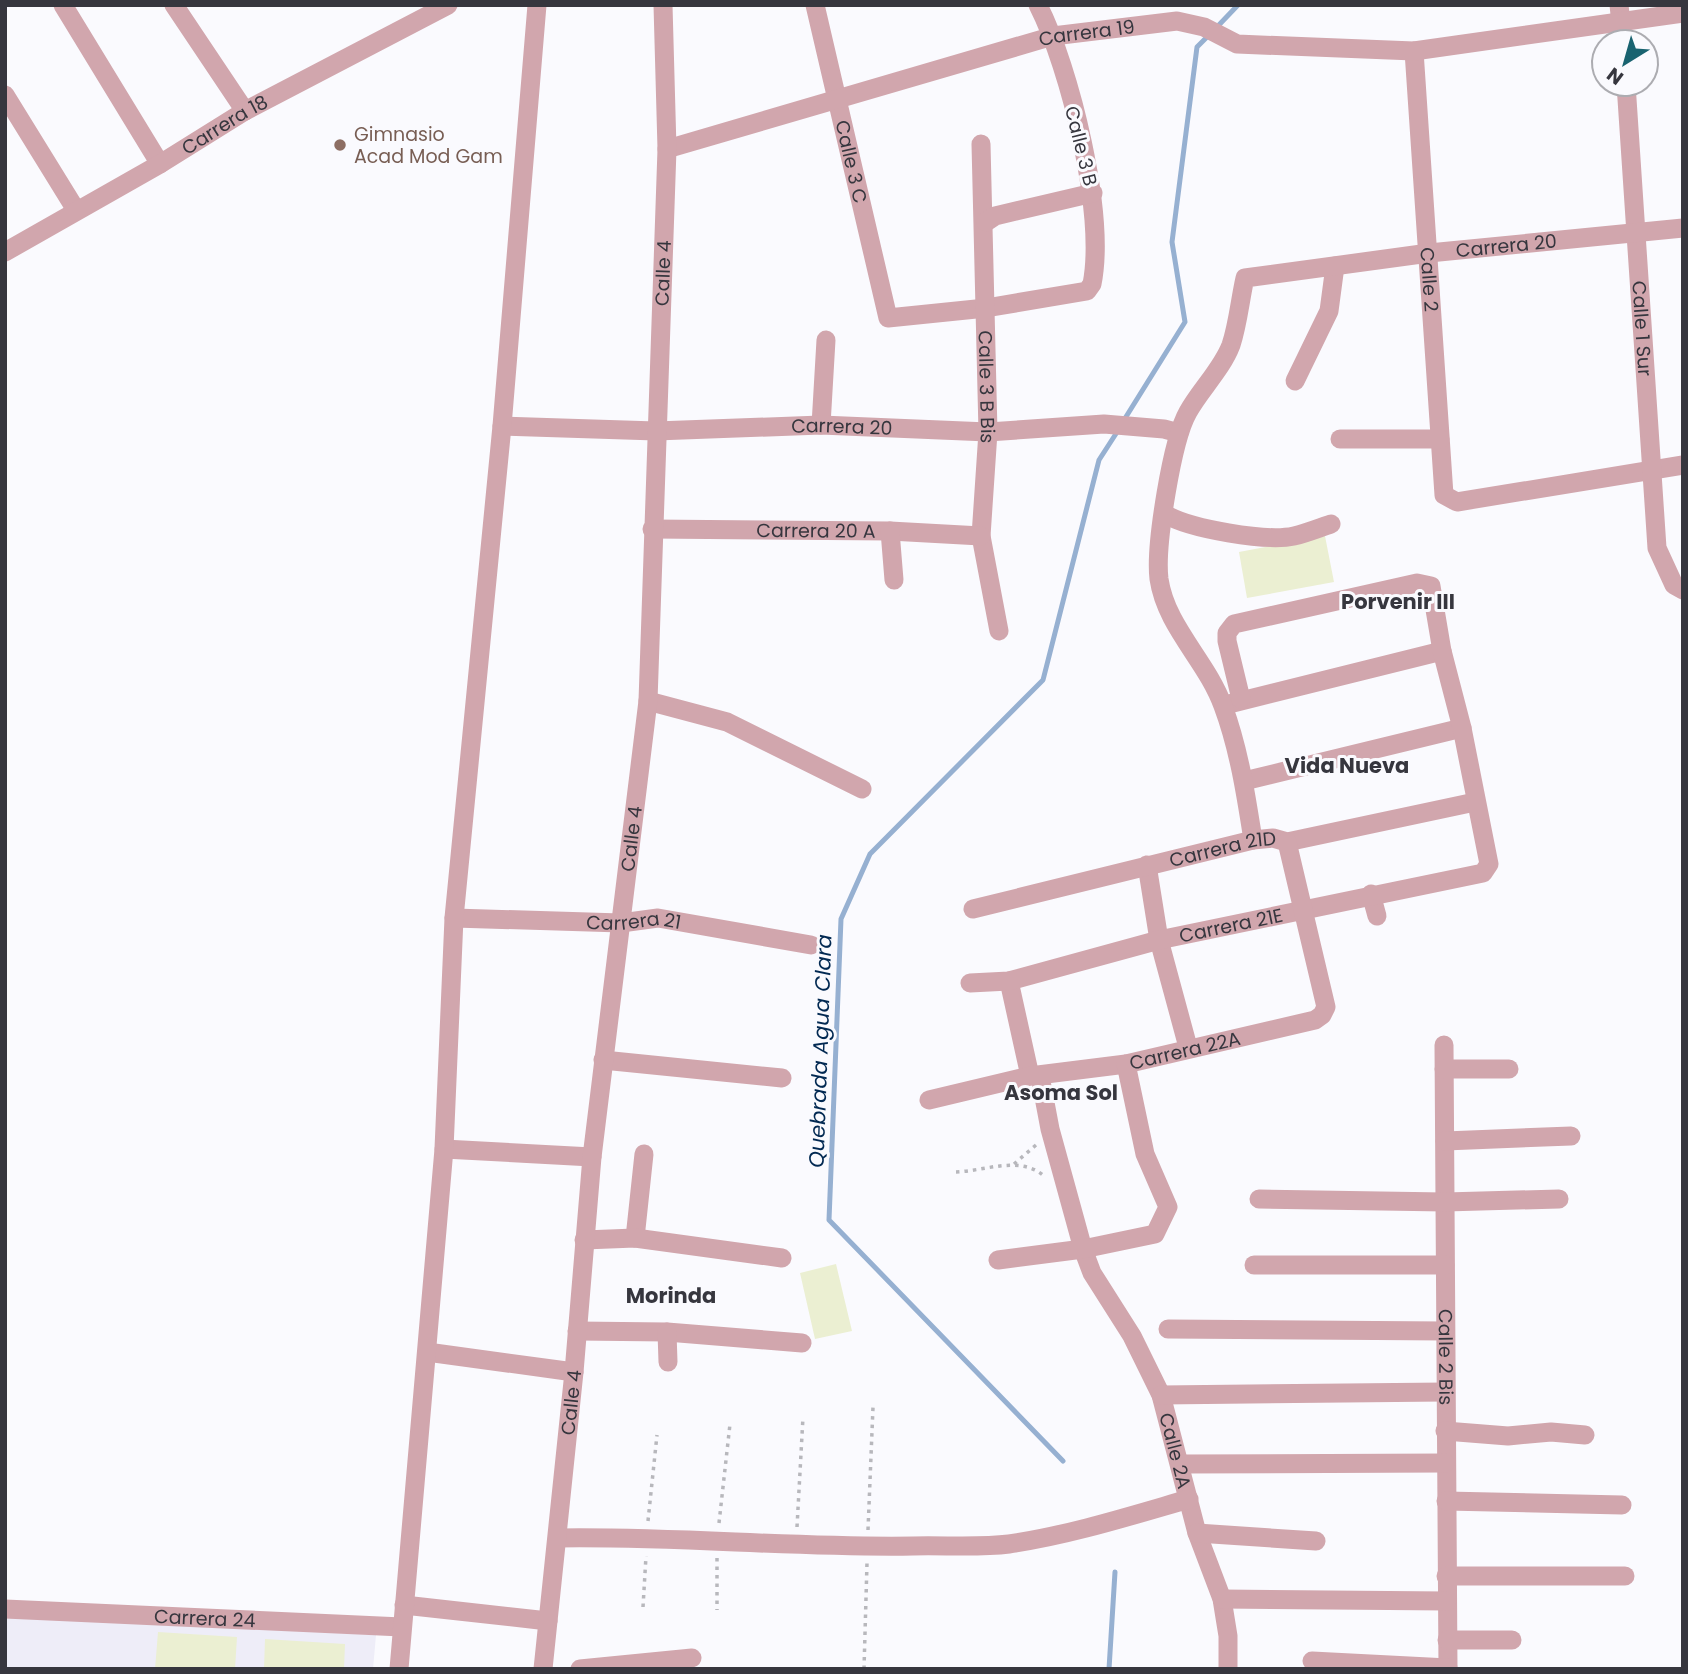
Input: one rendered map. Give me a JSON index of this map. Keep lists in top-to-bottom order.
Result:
{
  "streets": {
    "street": [
      "Carrera 19",
      "Carrera 18",
      "Calle 3 B",
      "Calle 3 C",
      "Carrera 20",
      "Calle 4",
      "Calle 2",
      "Calle 1 Sur",
      "Calle 3 B Bis",
      "Carrera 20 A",
      "Carrera 21D",
      "Carrera 21",
      "Carrera 21E",
      "Carrera 22A",
      "Calle 2 Bis",
      "Calle 2A",
      "Carrera 24"
    ]
  },
  "crossings": [
    ["Carrera 19", "Calle 3 B"],
    ["Carrera 19", "Calle 3 C"],
    ["Carrera 19", "Calle 4"],
    ["Carrera 19", "Calle 2"],
    ["Calle 3 B", "Calle 3 C"],
    ["Calle 3 B", "Calle 3 B Bis"],
    ["Calle 3 C", "Calle 3 B Bis"],
    ["Carrera 20", "Calle 4"],
    ["Carrera 20", "Calle 2"],
    ["Carrera 20", "Calle 1 Sur"],
    ["Carrera 20", "Calle 3 B Bis"],
    ["Calle 4", "Carrera 20 A"],
    ["Calle 4", "Carrera 21"],
    ["Calle 2", "Calle 1 Sur"],
    ["Calle 3 B Bis", "Carrera 20 A"],
    ["Carrera 21D", "Carrera 21E"],
    ["Carrera 21E", "Carrera 22A"],
    ["Carrera 21E", "Calle 2A"],
    ["Carrera 22A", "Calle 2A"]
  ],
  "districts": [
    "Porvenir III",
    "Vida Nueva",
    "Asoma Sol",
    "Morinda"
  ],
  "water": ["Quebrada Agua Clara"],
  "places": ["Gimnasio Acad Mod Gam"],
  "north": "bottom left"
}
